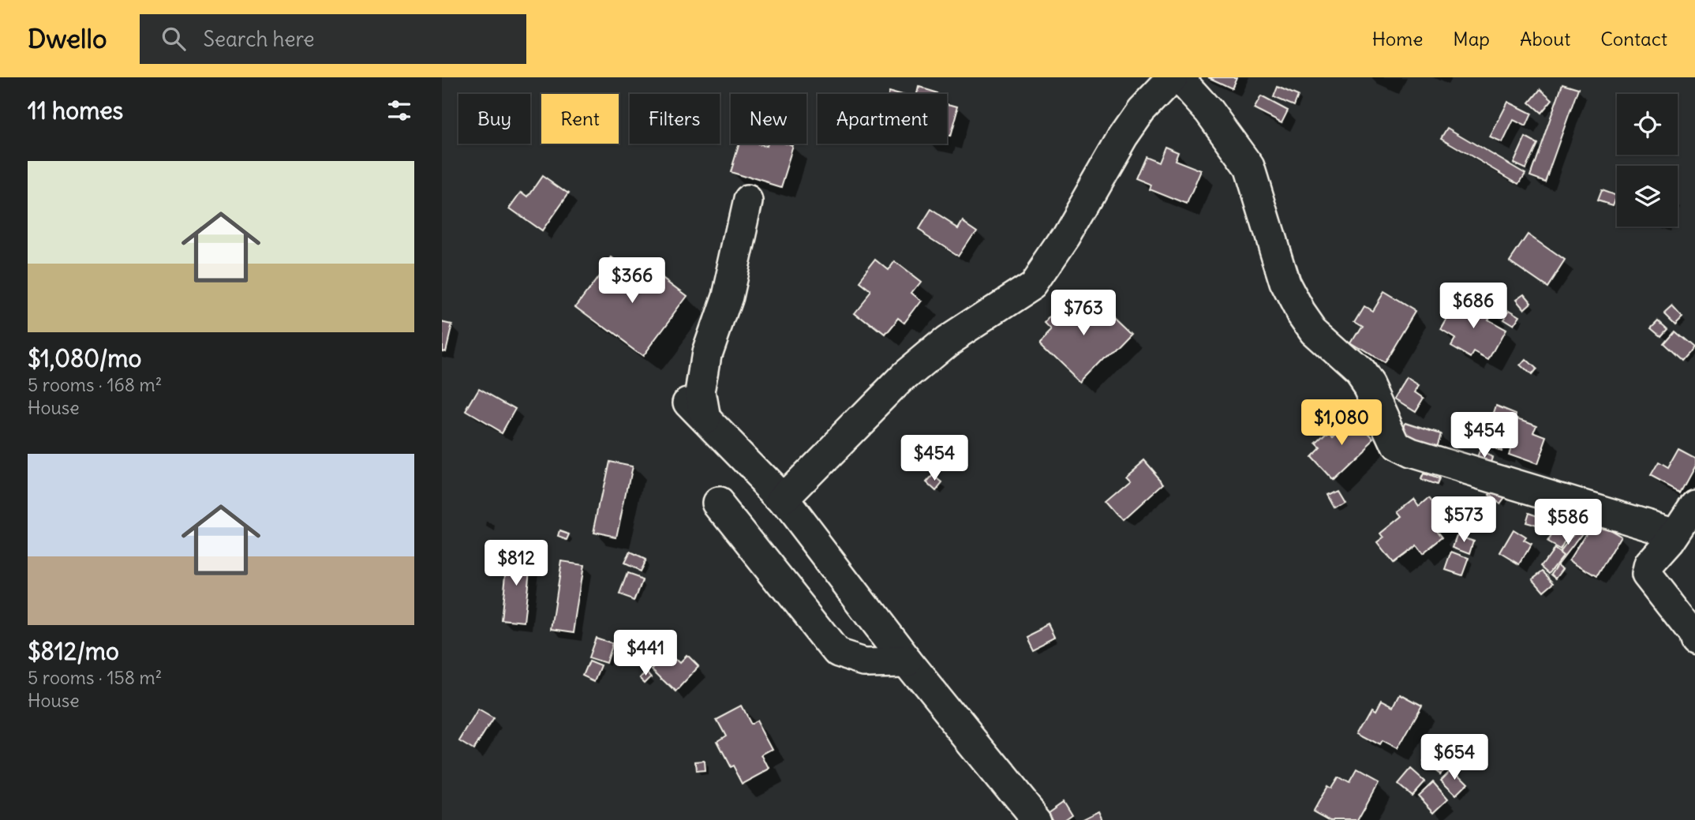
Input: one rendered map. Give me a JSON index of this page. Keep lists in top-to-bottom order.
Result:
{
  "page": {
    "header": "Dwello",
    "search": "Search here",
    "nav": [
      "Home",
      "Map",
      "About",
      "Contact"
    ],
    "heading": "11 homes",
    "chip": [
      "Buy",
      "Rent",
      "Filters",
      "New",
      "Apartment"
    ],
    "list": [
      {
        "name": "$1,080/mo",
        "note": "5 rooms · 168 m² · House"
      },
      {
        "name": "$812/mo",
        "note": "5 rooms · 158 m² · House"
      }
    ],
    "price": [
      "$366",
      "$686",
      "$763",
      "$1,080",
      "$454",
      "$454",
      "$573",
      "$586",
      "$812",
      "$441",
      "$654"
    ]
  }
}
